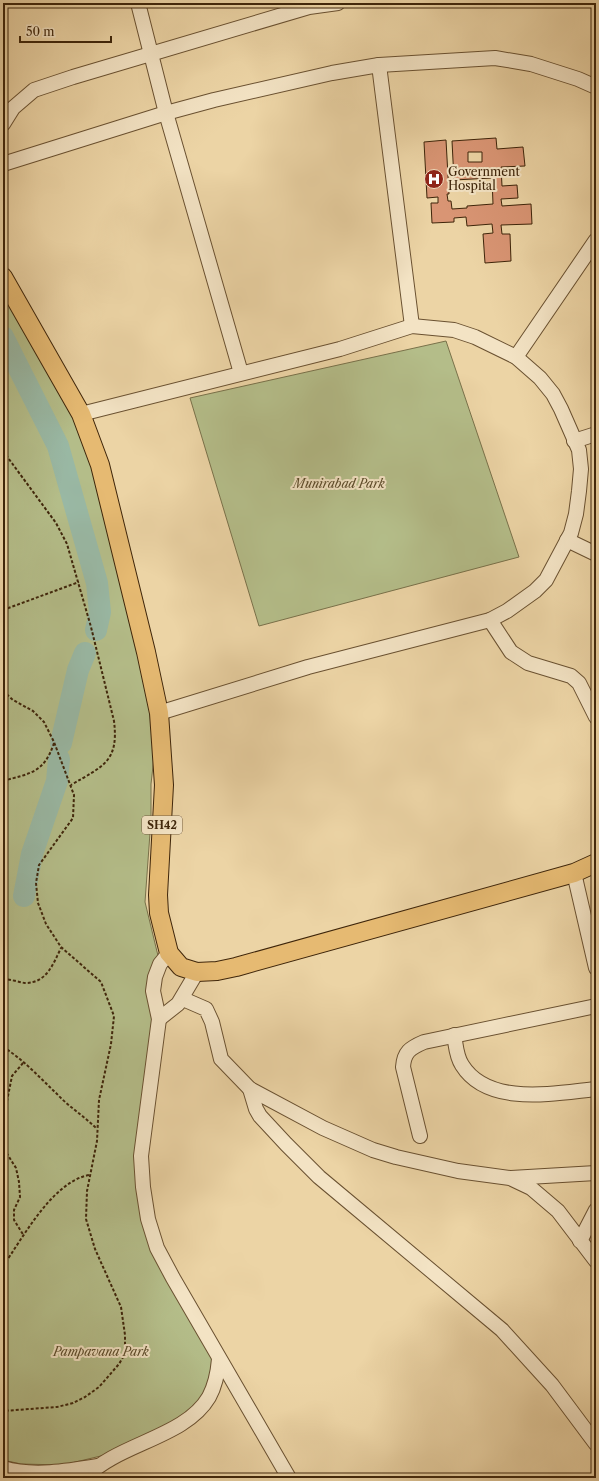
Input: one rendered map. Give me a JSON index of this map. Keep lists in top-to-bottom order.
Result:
{
  "streets": {
    "main road": ["SH42"]
  },
  "parks": ["Munirabad Park", "Pampavana Park"],
  "places": {
    "hospital": ["Government Hospital"]
  },
  "scale_bar": "50 m"
}
